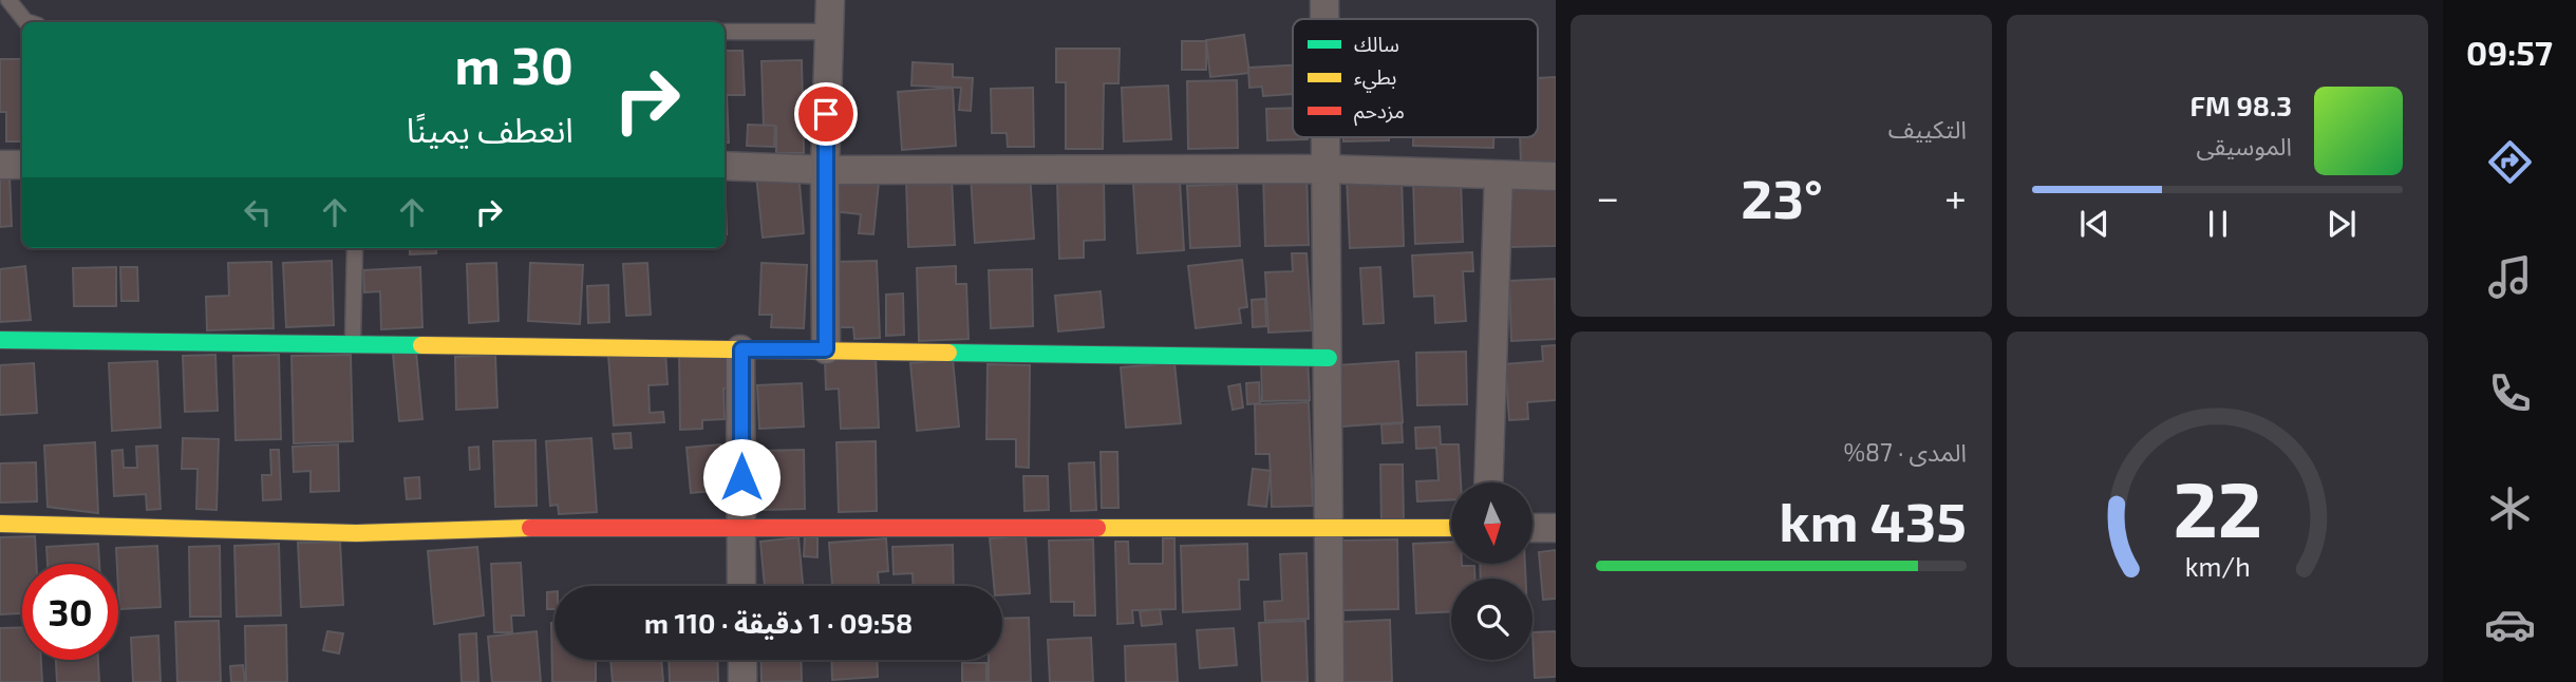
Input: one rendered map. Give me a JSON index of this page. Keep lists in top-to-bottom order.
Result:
{
  "legend": ["سالك", "بطيء", "مزدحم"],
  "north": "bottom",
  "page": {
    "tabs": "09:57",
    "tile": [
      "التكييف",
      ["المدى · 87%", "435 km"]
    ],
    "turn": ["30 m", "انعطف يمينًا"],
    "song": ["98.3 FM", "الموسيقى"],
    "heat": ["−", "23°", "+"],
    "limit": "30",
    "trip": "09:58 · 1 دقيقة · 110 m",
    "gauge": ["22", "km/h"]
  }
}
